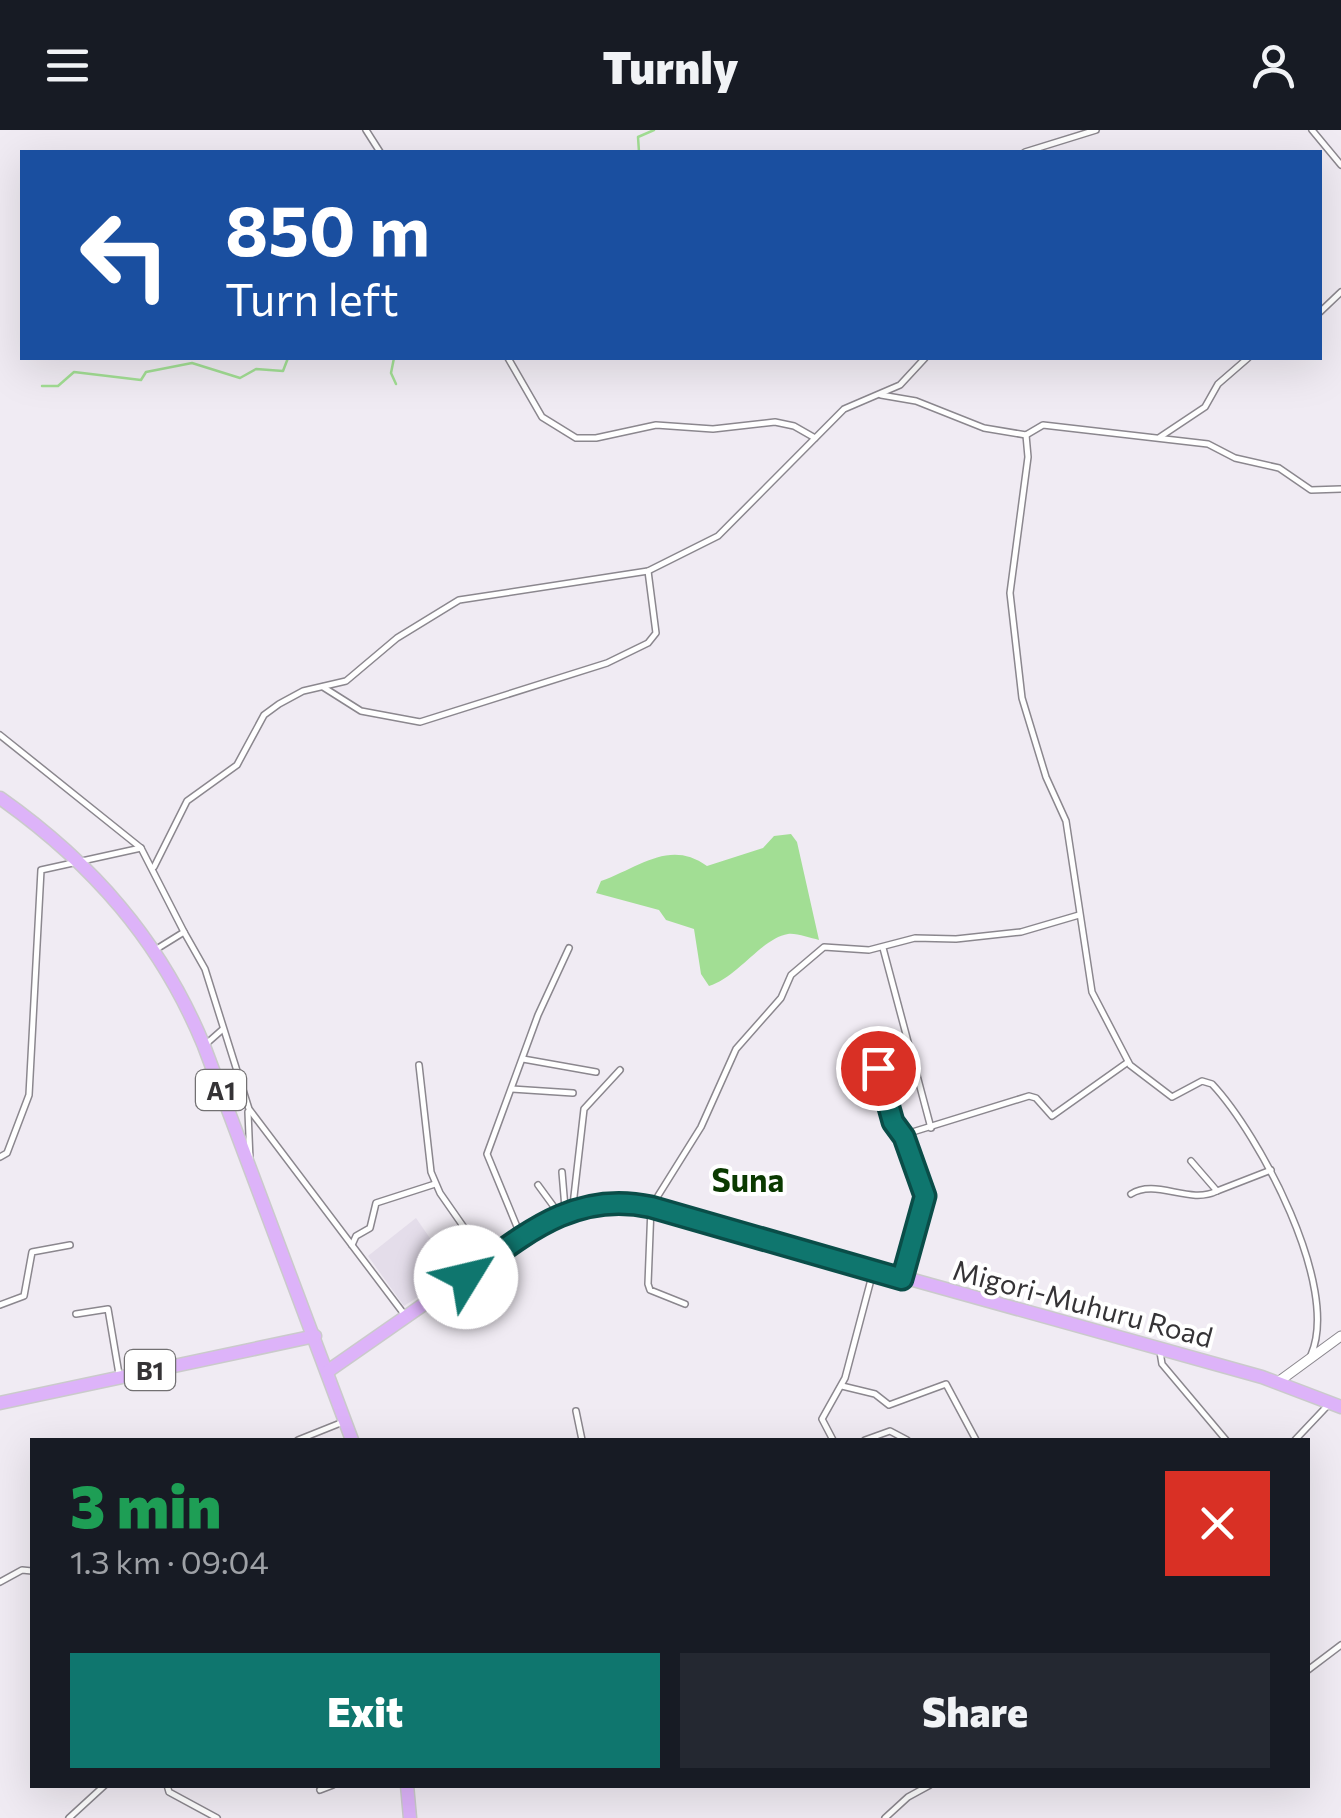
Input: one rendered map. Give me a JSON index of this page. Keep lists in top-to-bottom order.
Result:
{
  "streets": {
    "highway": ["A1", "Migori-Muhuru Road", "B1"]
  },
  "crossings": [
    ["A1", "Migori-Muhuru Road"],
    ["A1", "B1"]
  ],
  "districts": ["Suna"],
  "page": {
    "header": "Turnly",
    "turn": ["850 m", "Turn left"],
    "heading": ["3 min", "1.3 km · 09:04"],
    "buttons": ["Exit", "Share"]
  }
}
